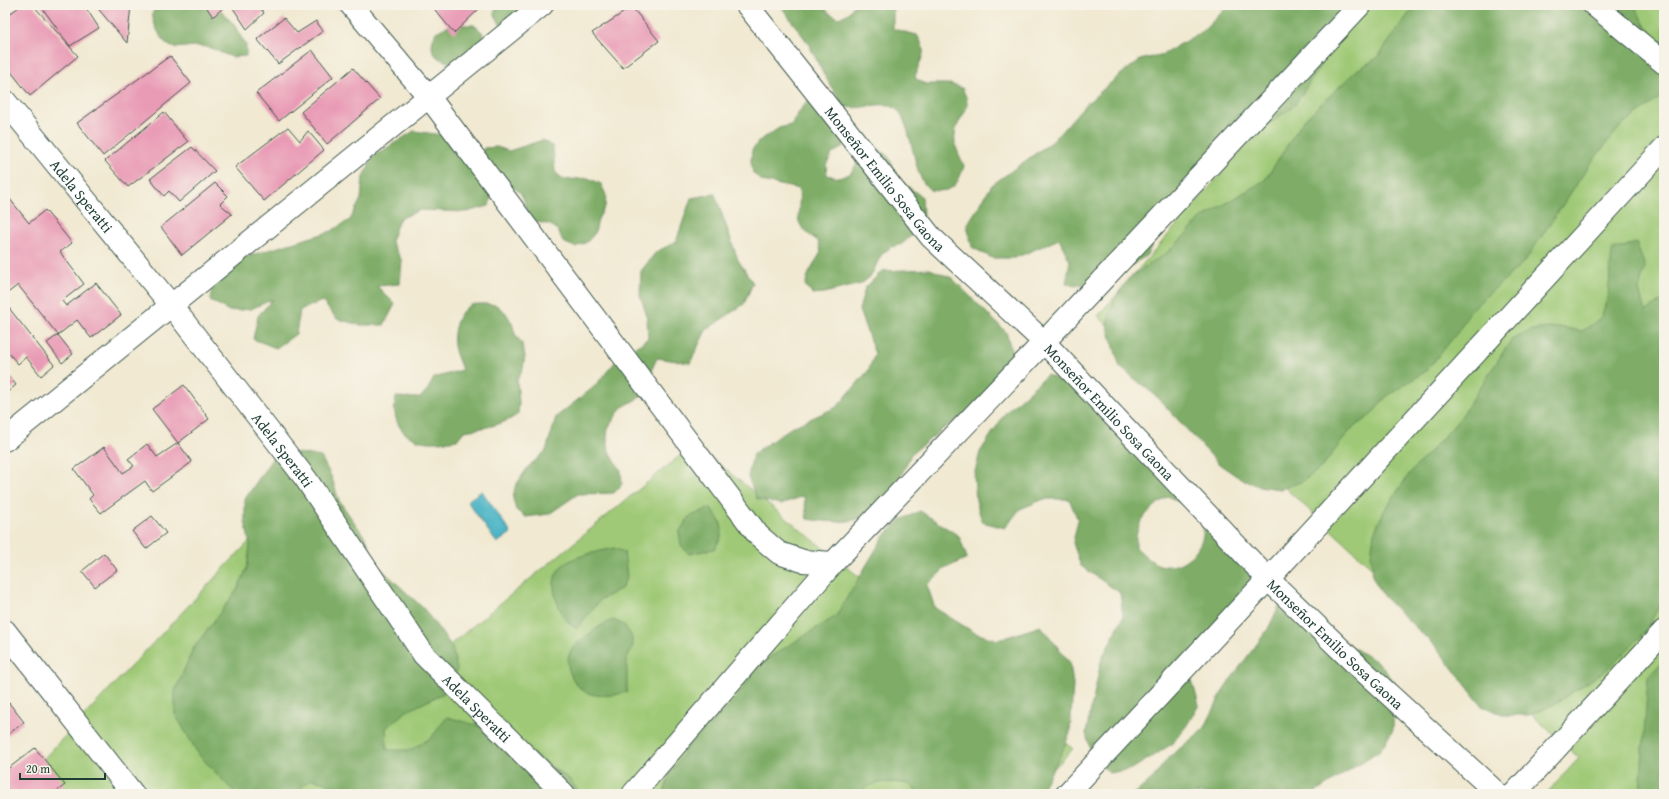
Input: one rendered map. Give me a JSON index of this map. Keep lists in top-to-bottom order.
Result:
{
  "streets": {
    "street": ["Monseñor Emilio Sosa Gaona", "Adela Speratti"]
  },
  "scale_bar": "20 m"
}
